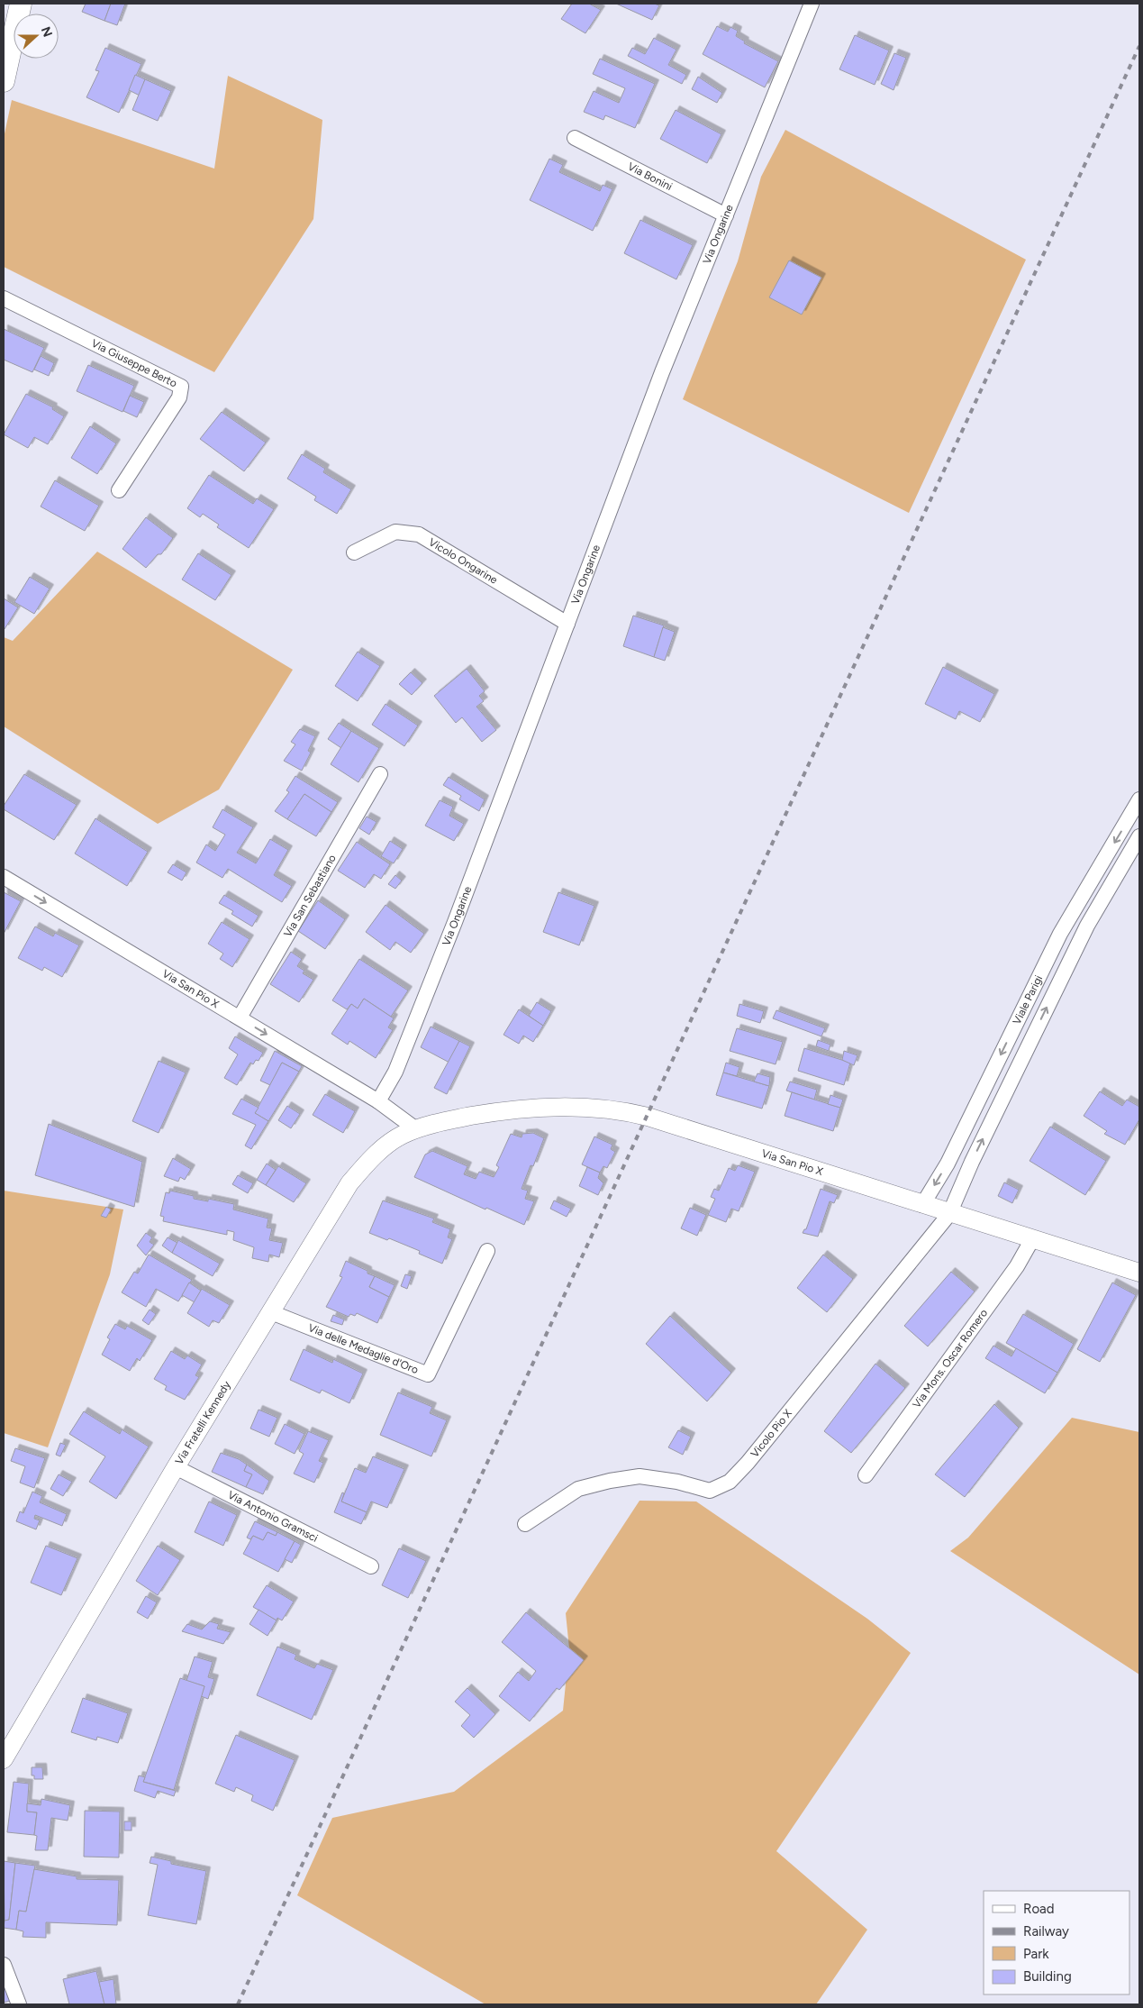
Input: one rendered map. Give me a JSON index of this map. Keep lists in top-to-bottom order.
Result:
{
  "streets": {
    "street": [
      "Via Bonini",
      "Via Ongarine",
      "Via Giuseppe Berto",
      "Vicolo Ongarine",
      "Via San Sebastiano",
      "Via San Pio X",
      "Viale Parigi",
      "Via delle Medaglie d'Oro",
      "Via Mons. Oscar Romero",
      "Via Fratelli Kennedy",
      "Vicolo Pio X",
      "Via Antonio Gramsci"
    ]
  },
  "crossings": [
    ["Via Bonini", "Via Ongarine"],
    ["Via Ongarine", "Vicolo Ongarine"],
    ["Via Ongarine", "Via San Pio X"],
    ["Via San Sebastiano", "Via San Pio X"],
    ["Via San Pio X", "Viale Parigi"],
    ["Via San Pio X", "Via Mons. Oscar Romero"],
    ["Via San Pio X", "Via Fratelli Kennedy"],
    ["Via San Pio X", "Vicolo Pio X"],
    ["Viale Parigi", "Vicolo Pio X"],
    ["Via delle Medaglie d'Oro", "Via Fratelli Kennedy"],
    ["Via Fratelli Kennedy", "Via Antonio Gramsci"]
  ],
  "one_way": ["Via San Pio X"],
  "legend": [
    "Road",
    "Railway",
    "Park",
    "Building"
  ],
  "north": "right"
}
